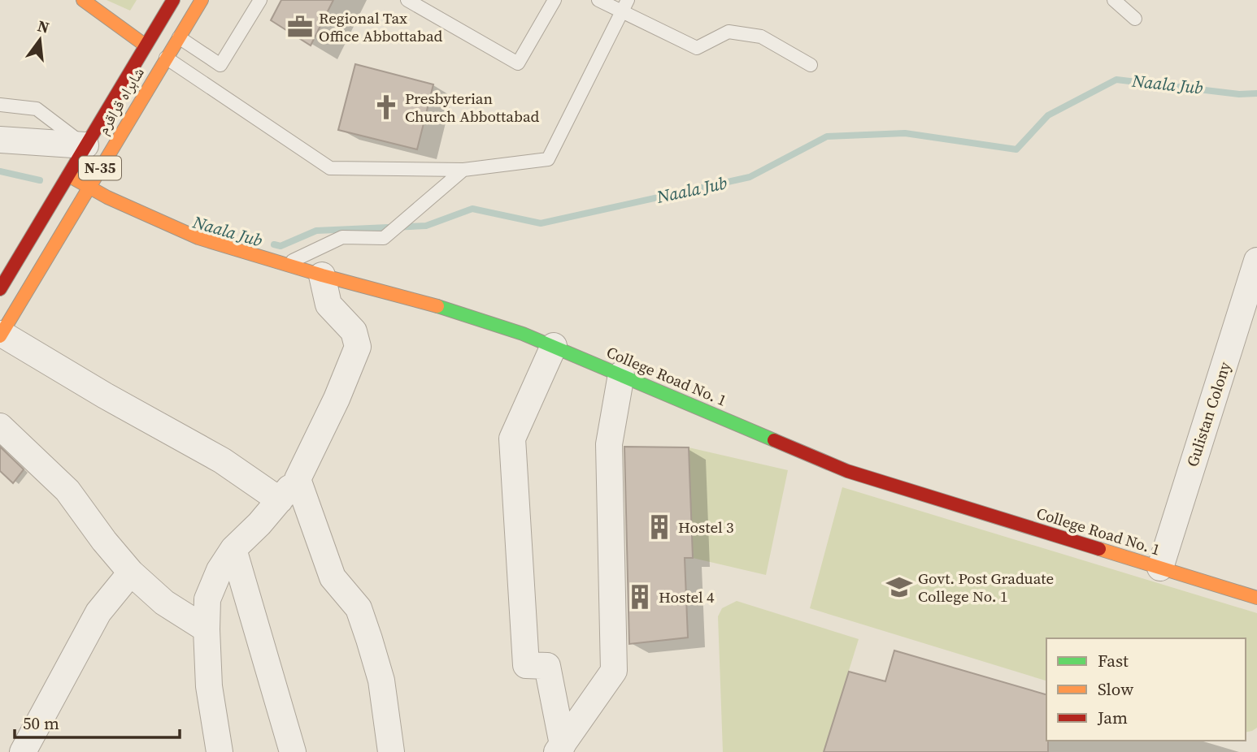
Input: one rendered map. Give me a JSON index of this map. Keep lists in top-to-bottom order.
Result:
{
  "streets": {
    "main road": ["شاہراہ قراقرم", "N-35", "College Road No. 1"],
    "street": ["Gulistan Colony"]
  },
  "crossings": [
    ["شاہراہ قراقرم", "College Road No. 1"],
    ["College Road No. 1", "Gulistan Colony"]
  ],
  "water": ["Naala Jub"],
  "places": {
    "office": ["Regional Tax Office Abbottabad"],
    "church": ["Presbyterian Church Abbottabad"],
    "building": ["Hostel 3", "Hostel 4"],
    "school or university": ["Govt. Post Graduate College No. 1"]
  },
  "legend": ["Fast", "Slow", "Jam"],
  "scale_bar": "50 m",
  "north": "top"
}
